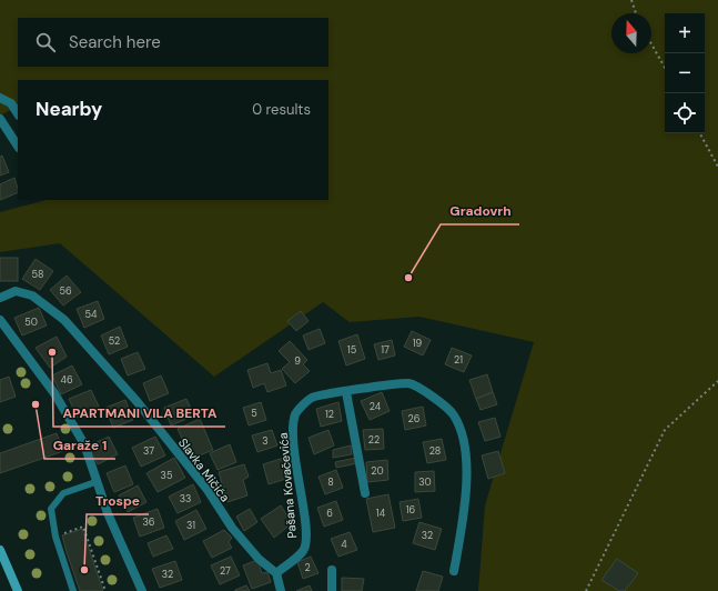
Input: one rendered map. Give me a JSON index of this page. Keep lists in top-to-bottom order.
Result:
{
  "streets": {
    "street": ["Slavka Mičića", "Pašana Kovačevića"]
  },
  "crossings": [
    ["Slavka Mičića", "Pašana Kovačevića"]
  ],
  "places": [
    "Gradovrh",
    "APARTMANI VILA BERTA",
    "Garaže 1",
    "Trospe"
  ],
  "house_numbers": [
    "58",
    "56",
    "54",
    "50",
    "52",
    "19",
    "15",
    "17",
    "21",
    "9",
    "46",
    "24",
    "5",
    "12",
    "26",
    "22",
    "3",
    "37",
    "28",
    "20",
    "35",
    "8",
    "30",
    "33",
    "16",
    "6",
    "14",
    "36",
    "31",
    "32",
    "4",
    "2",
    "27",
    "32"
  ],
  "north": "top",
  "page": {
    "map_buttons": ["+", "−"],
    "search": "Search here",
    "heading": ["Nearby", "0 results"]
  }
}
